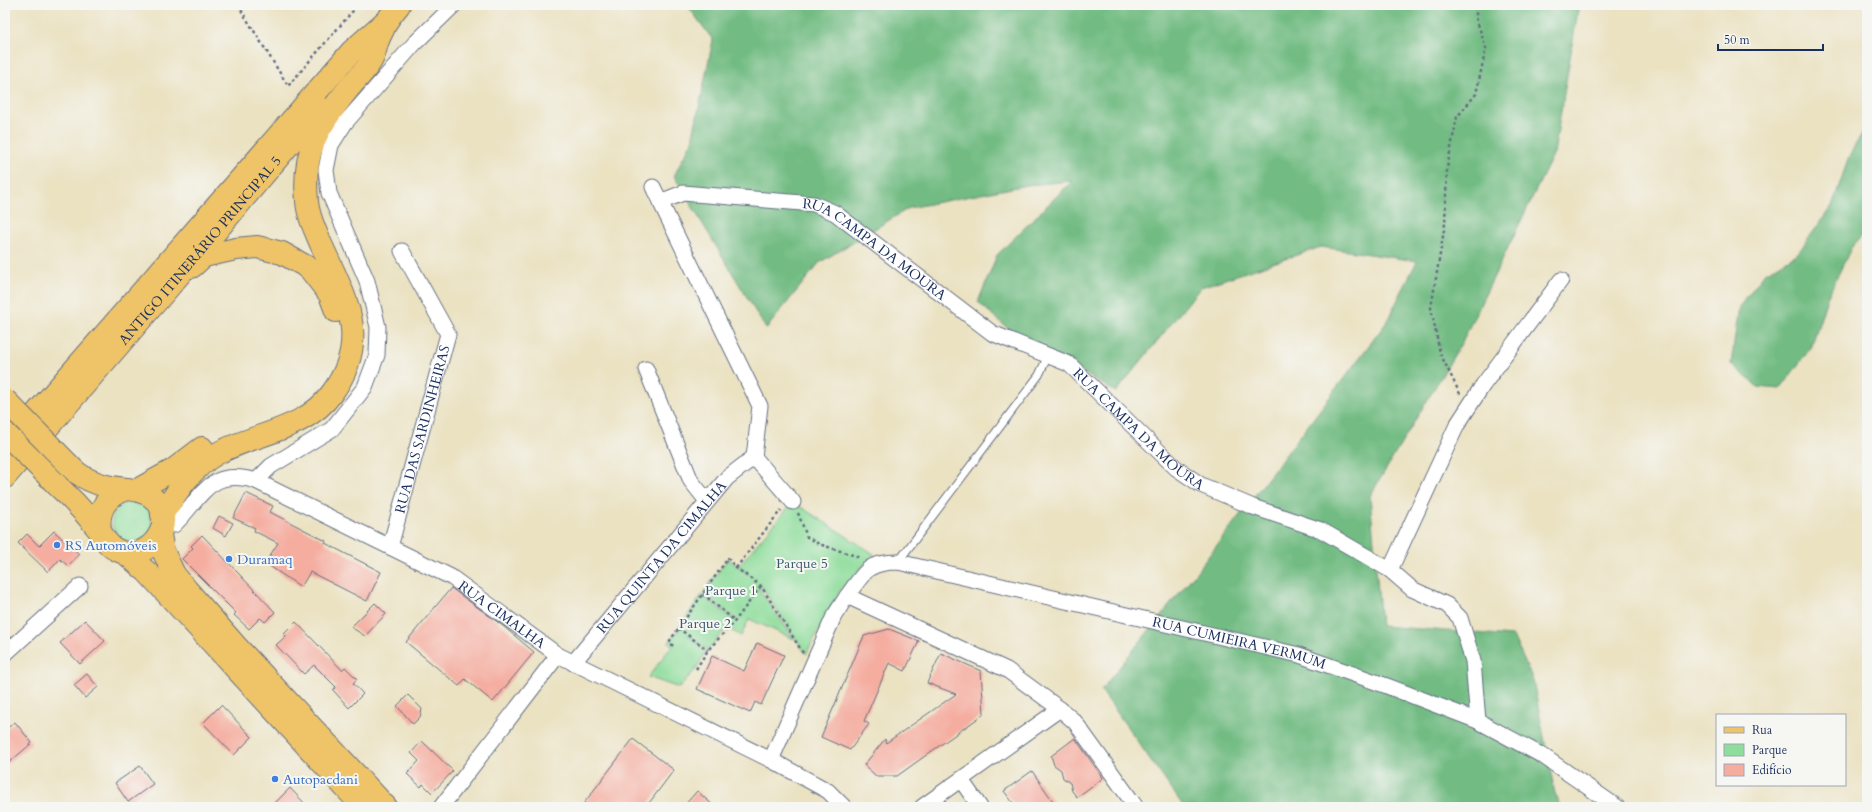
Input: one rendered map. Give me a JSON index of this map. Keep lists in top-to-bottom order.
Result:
{
  "streets": {
    "main road": ["ANTIGO ITINERÁRIO PRINCIPAL 5"],
    "street": [
      "RUA CAMPA DA MOURA",
      "RUA DAS SARDINHEIRAS",
      "RUA QUINTA DA CIMALHA",
      "RUA CIMALHA",
      "RUA CUMIEIRA VERMUM"
    ]
  },
  "crossings": [
    ["RUA CAMPA DA MOURA", "RUA CUMIEIRA VERMUM"],
    ["RUA DAS SARDINHEIRAS", "RUA CIMALHA"],
    ["RUA QUINTA DA CIMALHA", "RUA CIMALHA"]
  ],
  "parks": ["Parque 5", "Parque 1", "Parque 2"],
  "places": ["RS Automóveis", "Duramaq", "Autopacdani"],
  "legend": ["Rua", "Parque", "Edifício"],
  "scale_bar": "50 m"
}
